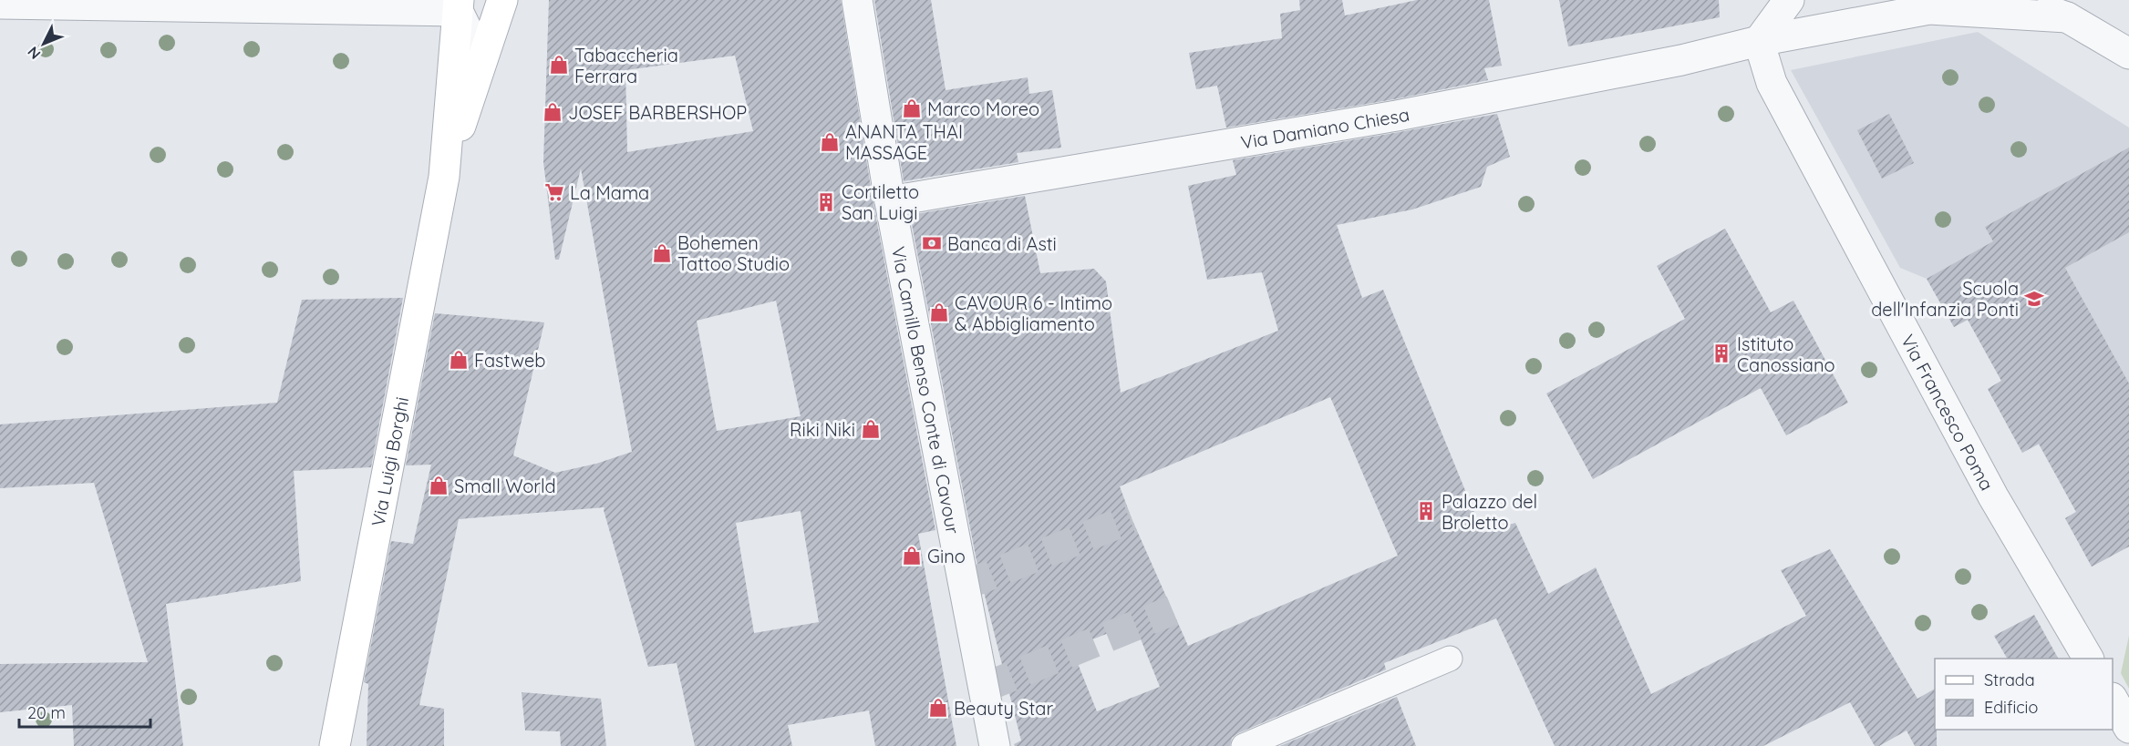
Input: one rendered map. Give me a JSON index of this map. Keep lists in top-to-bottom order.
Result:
{
  "streets": {
    "street": [
      "Via Damiano Chiesa",
      "Via Camillo Benso Conte di Cavour",
      "Via Francesco Poma",
      "Via Luigi Borghi"
    ]
  },
  "crossings": [
    ["Via Damiano Chiesa", "Via Camillo Benso Conte di Cavour"],
    ["Via Damiano Chiesa", "Via Francesco Poma"]
  ],
  "places": {
    "shop": [
      "Tabaccheria Ferrara",
      "Marco Moreo",
      "JOSEF BARBERSHOP",
      "ANANTA THAI MASSAGE",
      "Bohemen Tattoo Studio",
      "CAVOUR 6 - Intimo & Abbigliamento",
      "Fastweb",
      "Riki Niki",
      "Small World",
      "Gino",
      "Beauty Star"
    ],
    "supermarket": ["La Mama"],
    "building": ["Cortiletto San Luigi", "Istituto Canossiano", "Palazzo del Broletto"],
    "bank": ["Banca di Asti"],
    "school or university": ["Scuola dell'Infanzia Ponti"]
  },
  "legend": ["Strada", "Edificio"],
  "scale_bar": "20 m",
  "north": "bottom left"
}
